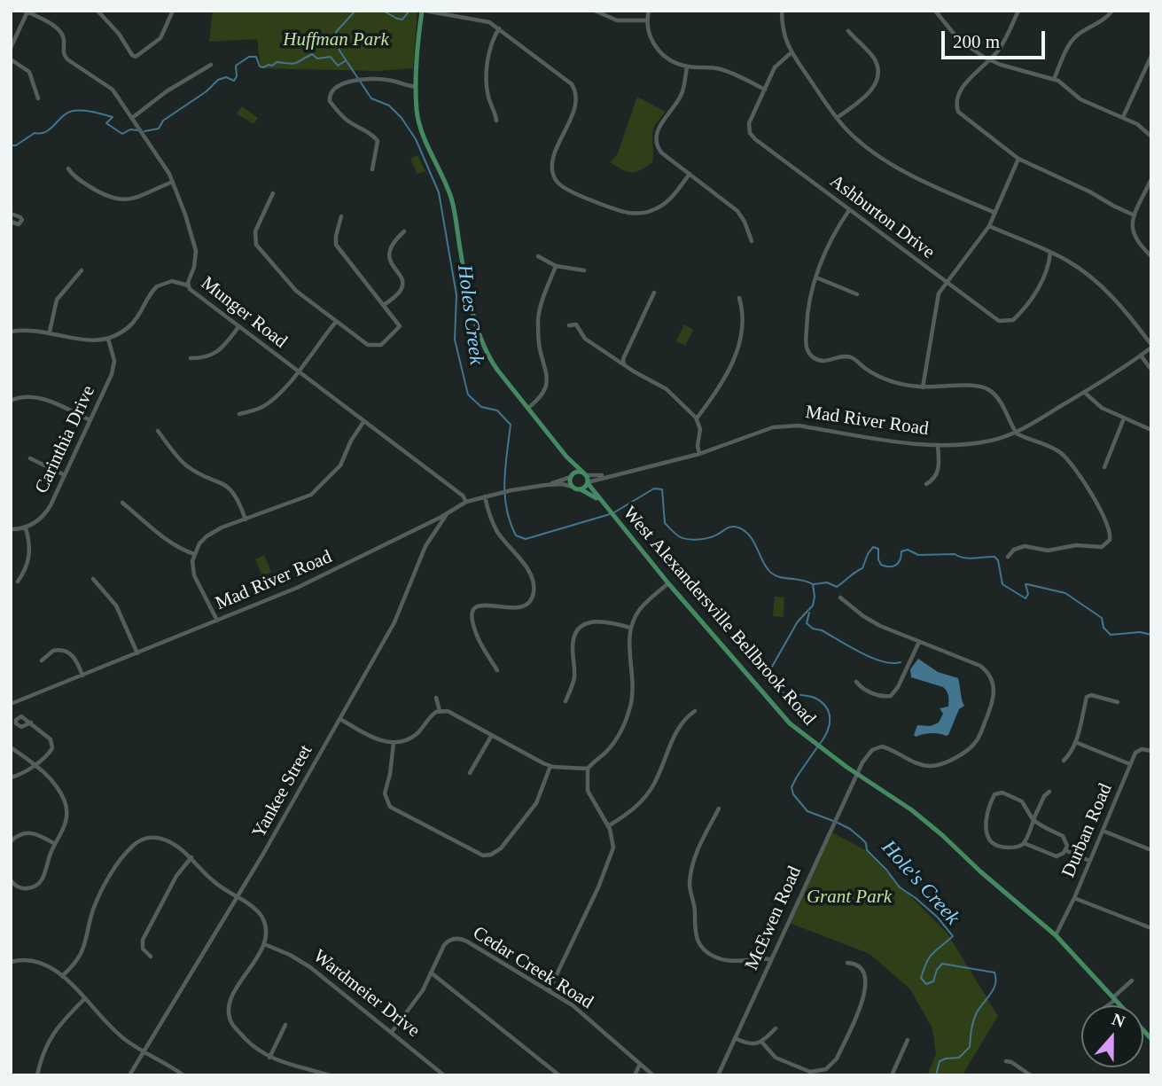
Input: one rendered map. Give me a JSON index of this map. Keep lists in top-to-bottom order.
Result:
{
  "streets": {
    "main road": ["West Alexandersville Bellbrook Road"],
    "street": [
      "Ashburton Drive",
      "Munger Road",
      "Mad River Road",
      "Carinthia Drive",
      "Yankee Street",
      "Durban Road",
      "McEwen Road",
      "Cedar Creek Road",
      "Wardmeier Drive"
    ]
  },
  "crossings": [
    ["Munger Road", "Mad River Road"],
    ["Mad River Road", "West Alexandersville Bellbrook Road"],
    ["Mad River Road", "Yankee Street"],
    ["West Alexandersville Bellbrook Road", "Durban Road"],
    ["West Alexandersville Bellbrook Road", "McEwen Road"],
    ["Cedar Creek Road", "Wardmeier Drive"]
  ],
  "water": ["Holes Creek", "Hole's Creek"],
  "parks": ["Huffman Park", "Grant Park"],
  "scale_bar": "200 m",
  "north": "top"
}
